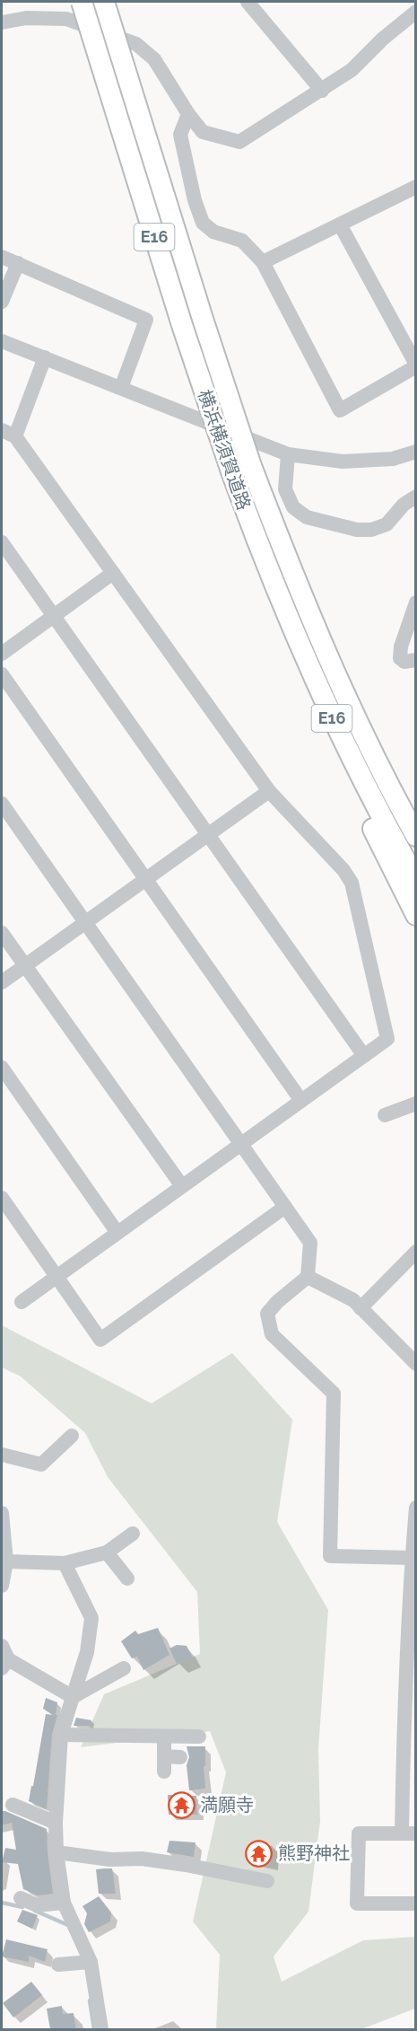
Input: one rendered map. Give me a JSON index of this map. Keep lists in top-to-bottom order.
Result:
{
  "streets": {
    "highway": ["E16", "横浜横須賀道路"]
  },
  "places": {
    "temple": ["満願寺", "熊野神社"]
  }
}
